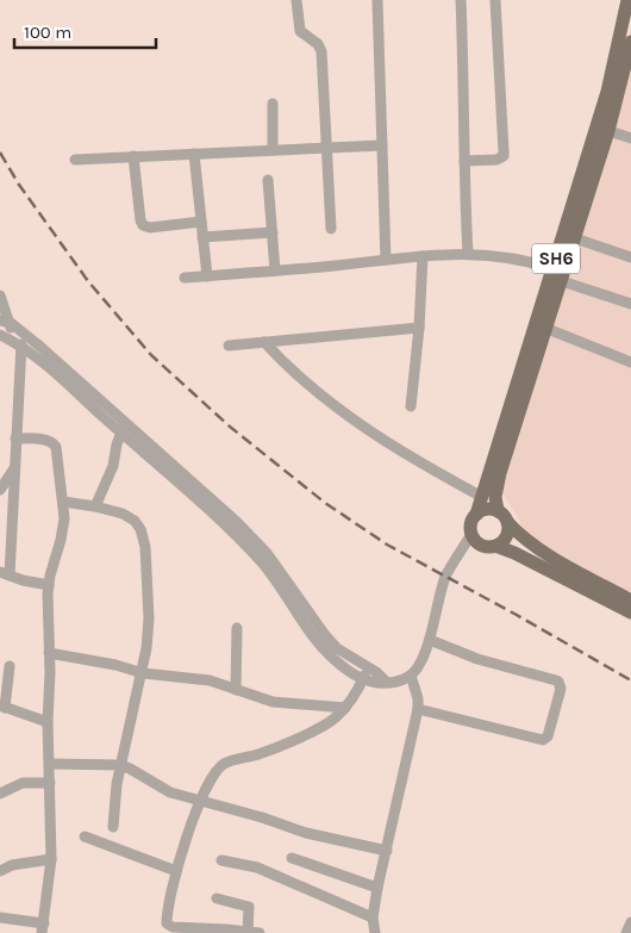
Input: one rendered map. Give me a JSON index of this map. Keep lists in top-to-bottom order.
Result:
{
  "streets": {
    "main road": ["SH6"]
  },
  "scale_bar": "100 m"
}
